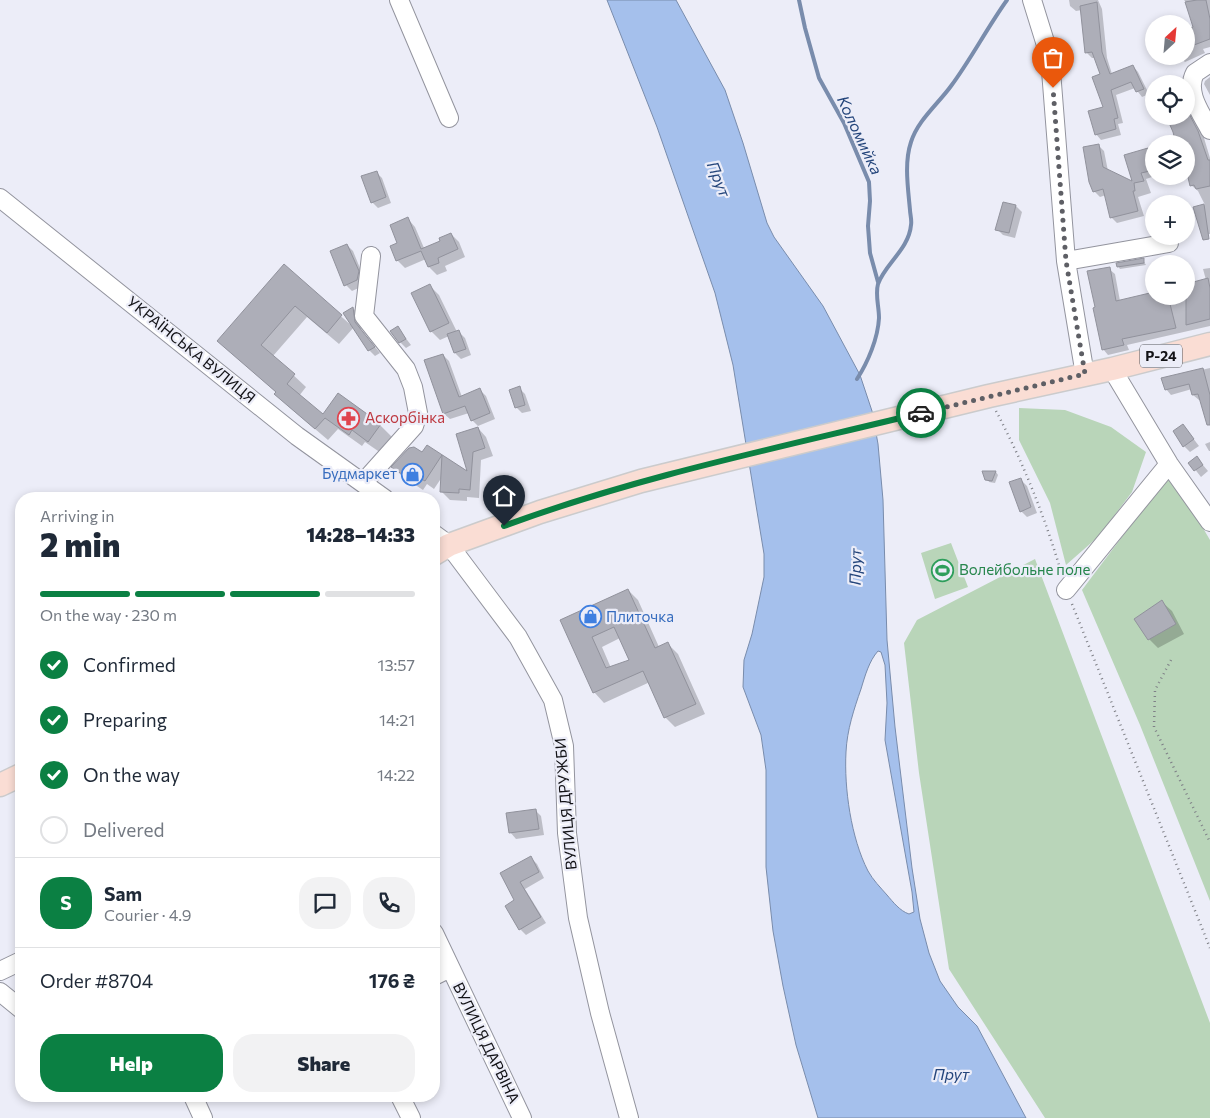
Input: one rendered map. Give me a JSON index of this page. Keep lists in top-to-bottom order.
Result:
{
  "streets": {
    "main road": ["Р-24"],
    "street": ["УКРАЇНСЬКА ВУЛИЦЯ", "ВУЛИЦЯ ДРУЖБИ", "ВУЛИЦЯ ДАРВІНА"]
  },
  "water": ["Коломийка", "Прут"],
  "places": {
    "pharmacy": ["Аскорбінка"],
    "shop": ["Будмаркет", "Плиточка"],
    "sports": ["Волейбольне поле"]
  },
  "north": "top right",
  "page": {
    "map_buttons": ["+", "−"],
    "heading": ["2 min", "Arriving in", "14:28–14:33"],
    "panel": [
      "Sam",
      "Courier · 4.9",
      "Order #8704",
      "176 ₴"
    ],
    "bar": "On the way · 230 m",
    "list": [
      ["Confirmed", "13:57"],
      ["Preparing", "14:21"],
      ["On the way", "14:22"],
      "Delivered"
    ],
    "round": "S",
    "buttons": ["Help", "Share"]
  }
}
